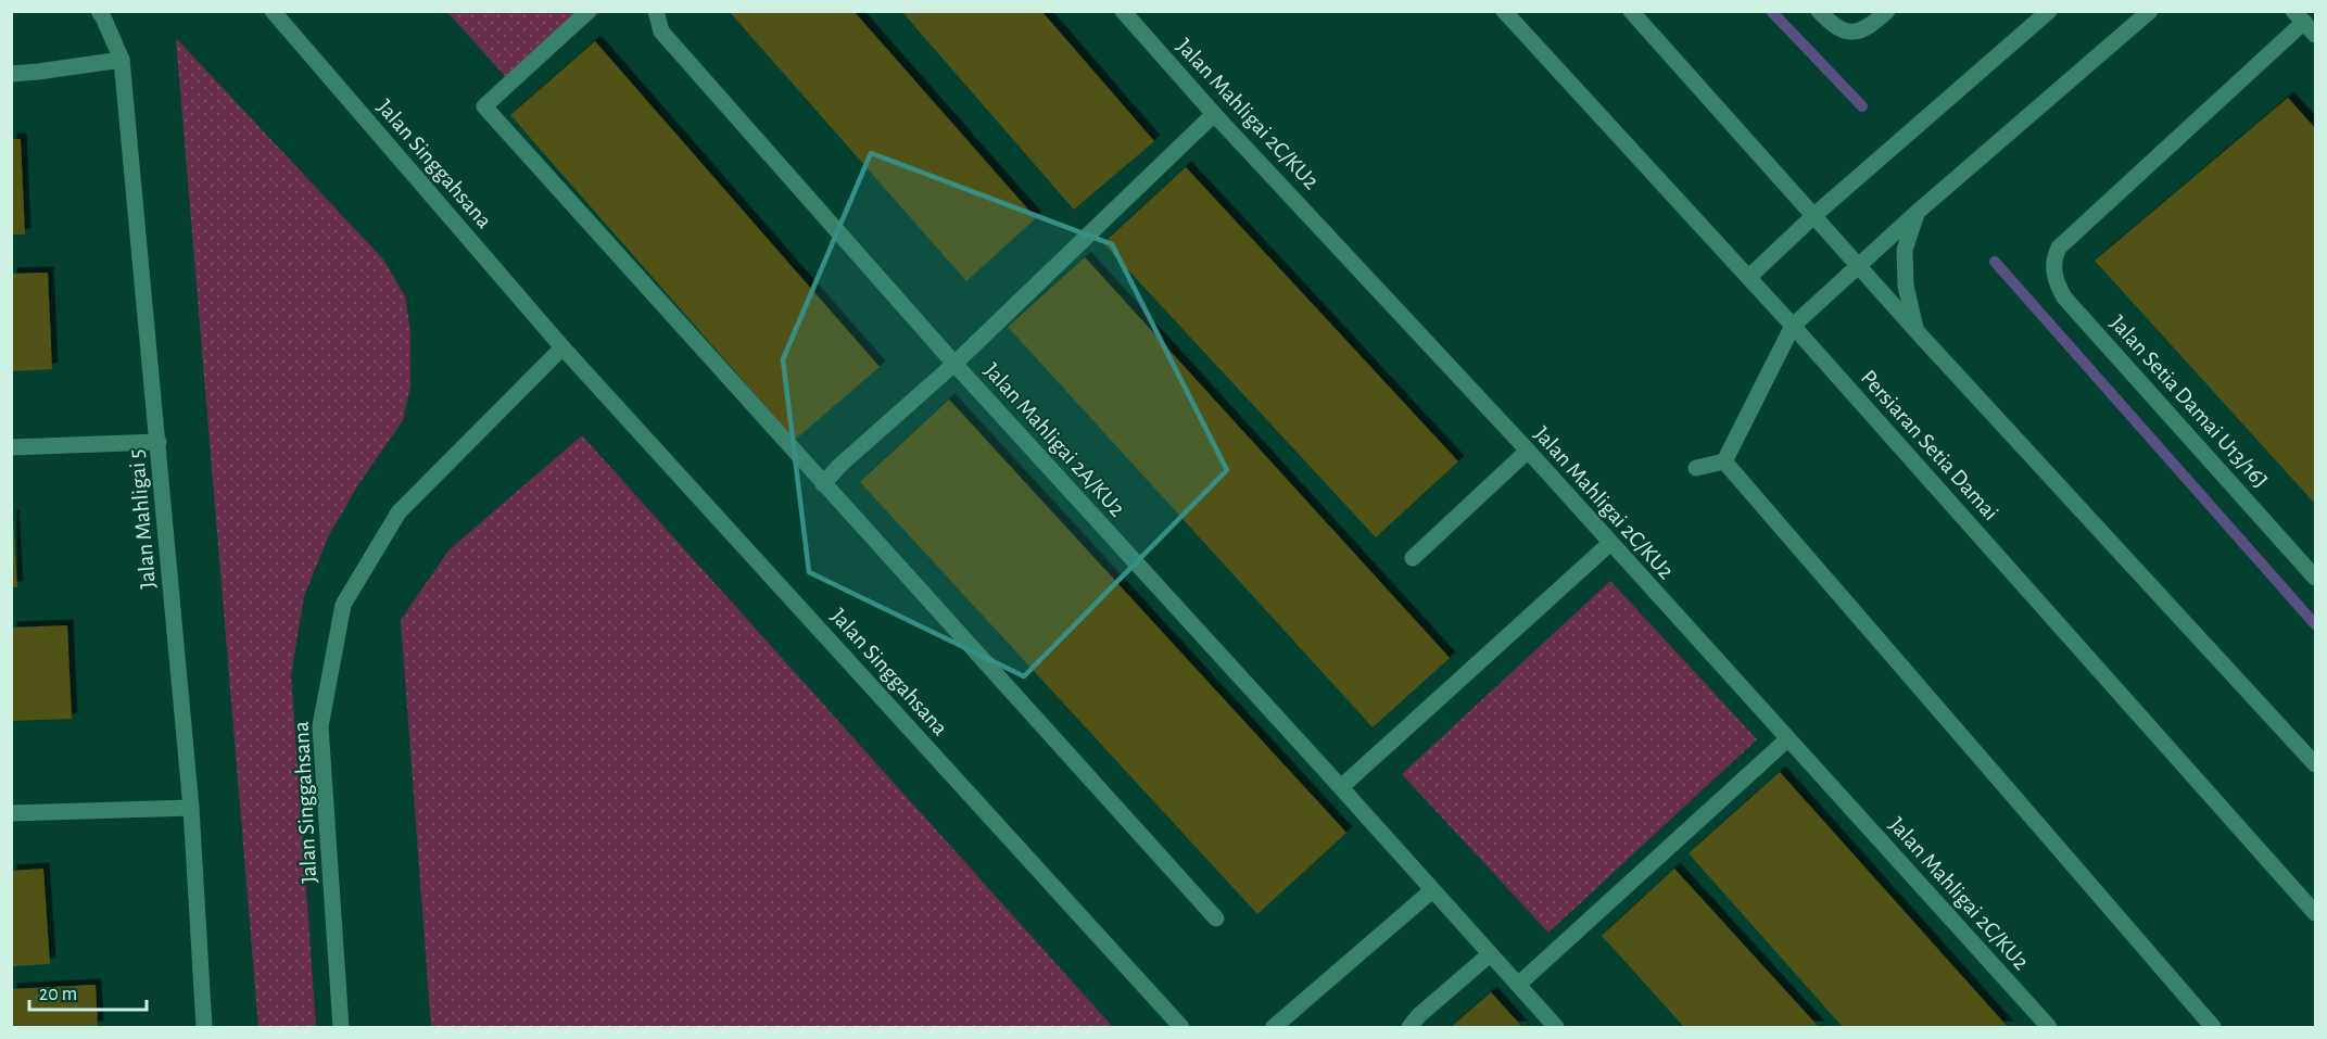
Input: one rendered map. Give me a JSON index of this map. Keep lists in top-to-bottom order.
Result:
{
  "streets": {
    "street": [
      "Jalan Mahligai 2C/KU2",
      "Jalan Singgahsana",
      "Jalan Setia Damai U13/16J",
      "Jalan Mahligai 2A/KU2",
      "Persiaran Setia Damai",
      "Jalan Mahligai 5"
    ]
  },
  "scale_bar": "20 m"
}
